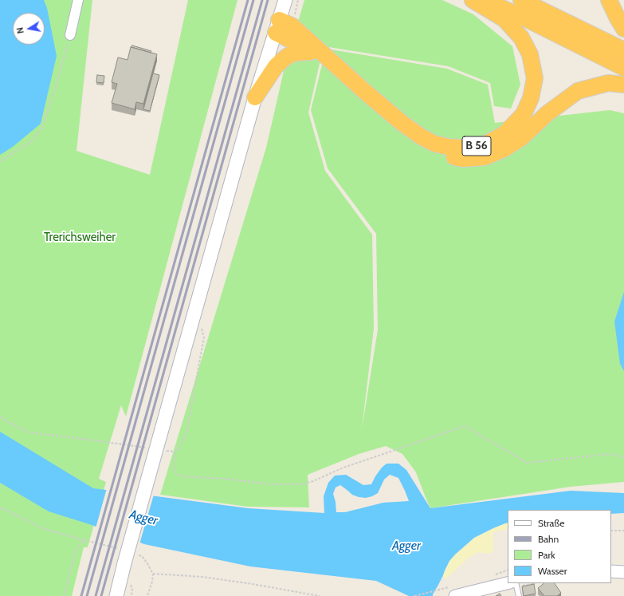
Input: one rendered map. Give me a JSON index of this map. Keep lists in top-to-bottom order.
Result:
{
  "streets": {
    "highway": ["B 56"]
  },
  "water": ["Agger"],
  "parks": ["Trerichsweiher"],
  "legend": [
    "Straße",
    "Bahn",
    "Park",
    "Wasser"
  ],
  "north": "left"
}
